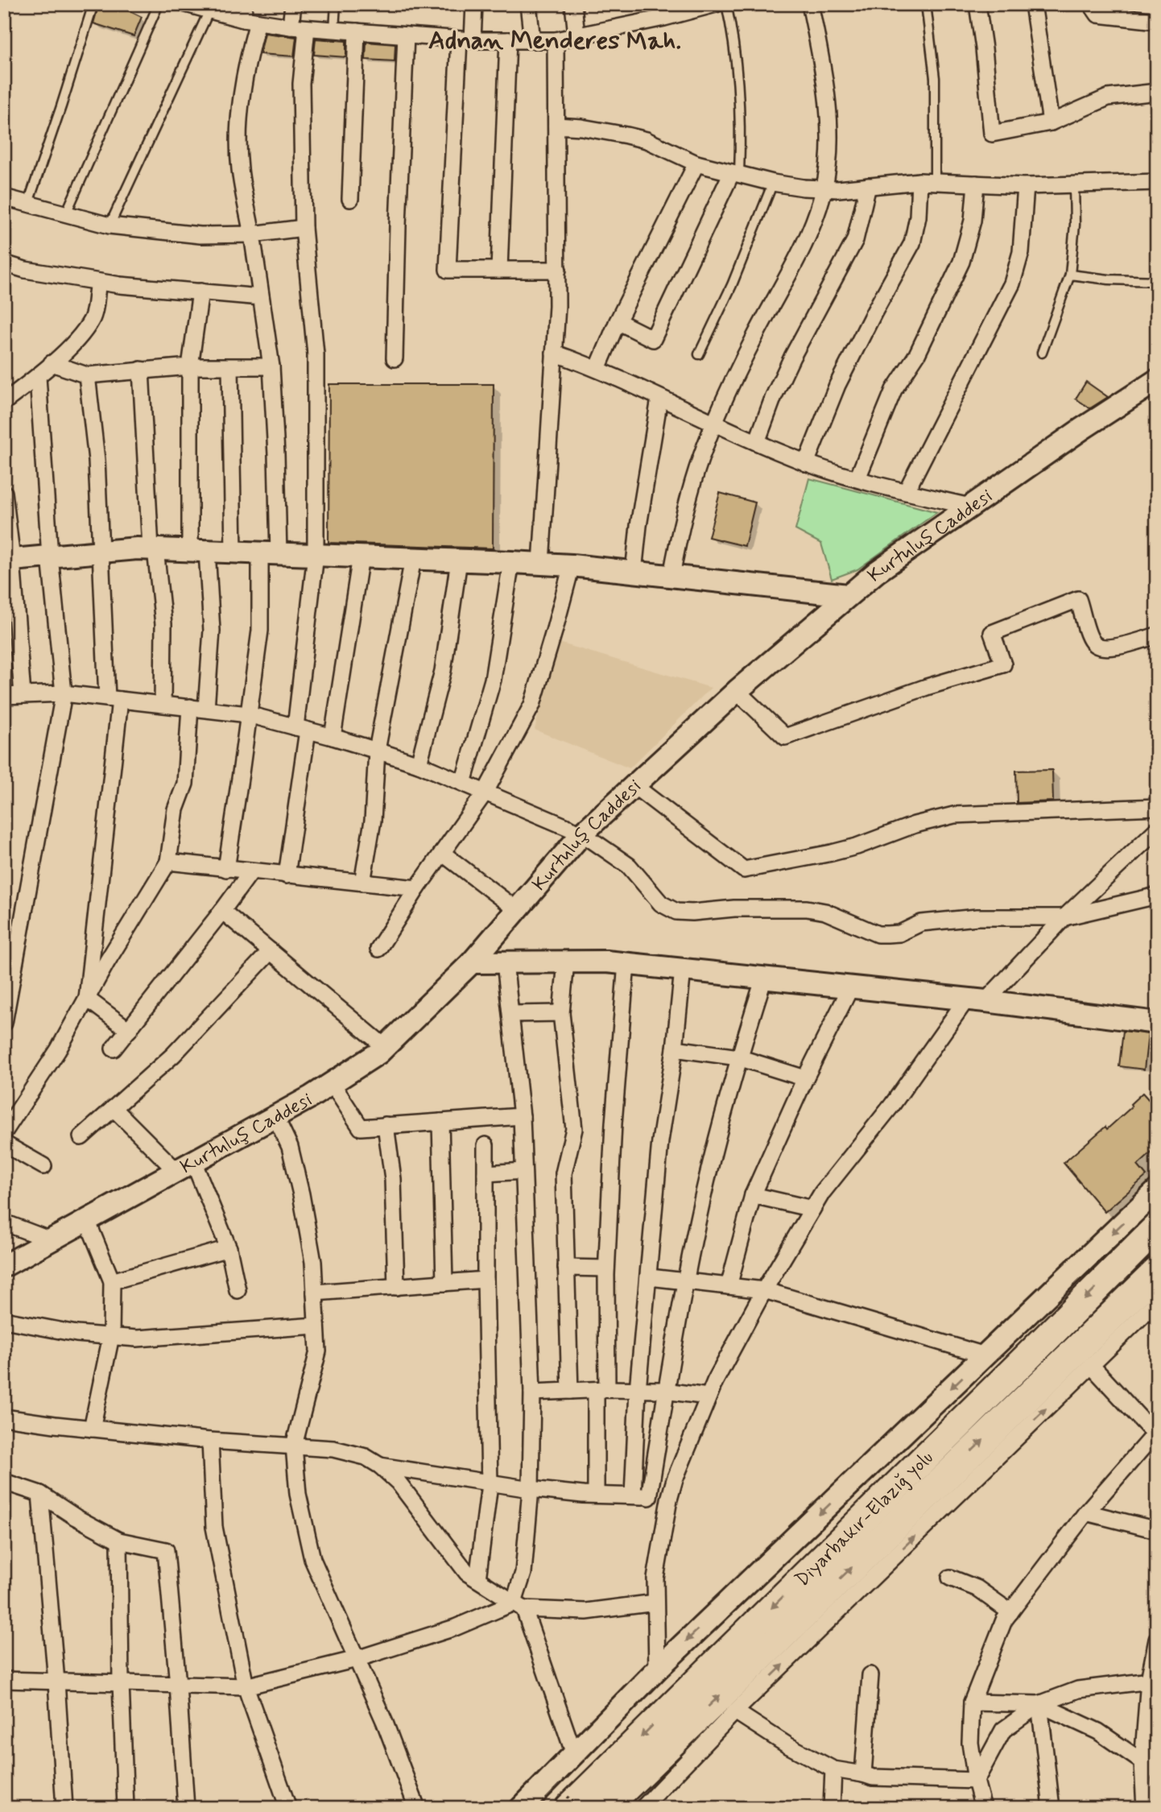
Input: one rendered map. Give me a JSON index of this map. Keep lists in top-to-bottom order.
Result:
{
  "streets": {
    "highway": ["Diyarbakır-Elazığ yolu"],
    "street": ["Kurtuluş Caddesi"]
  },
  "districts": ["Adnan Menderes Mah."]
}
